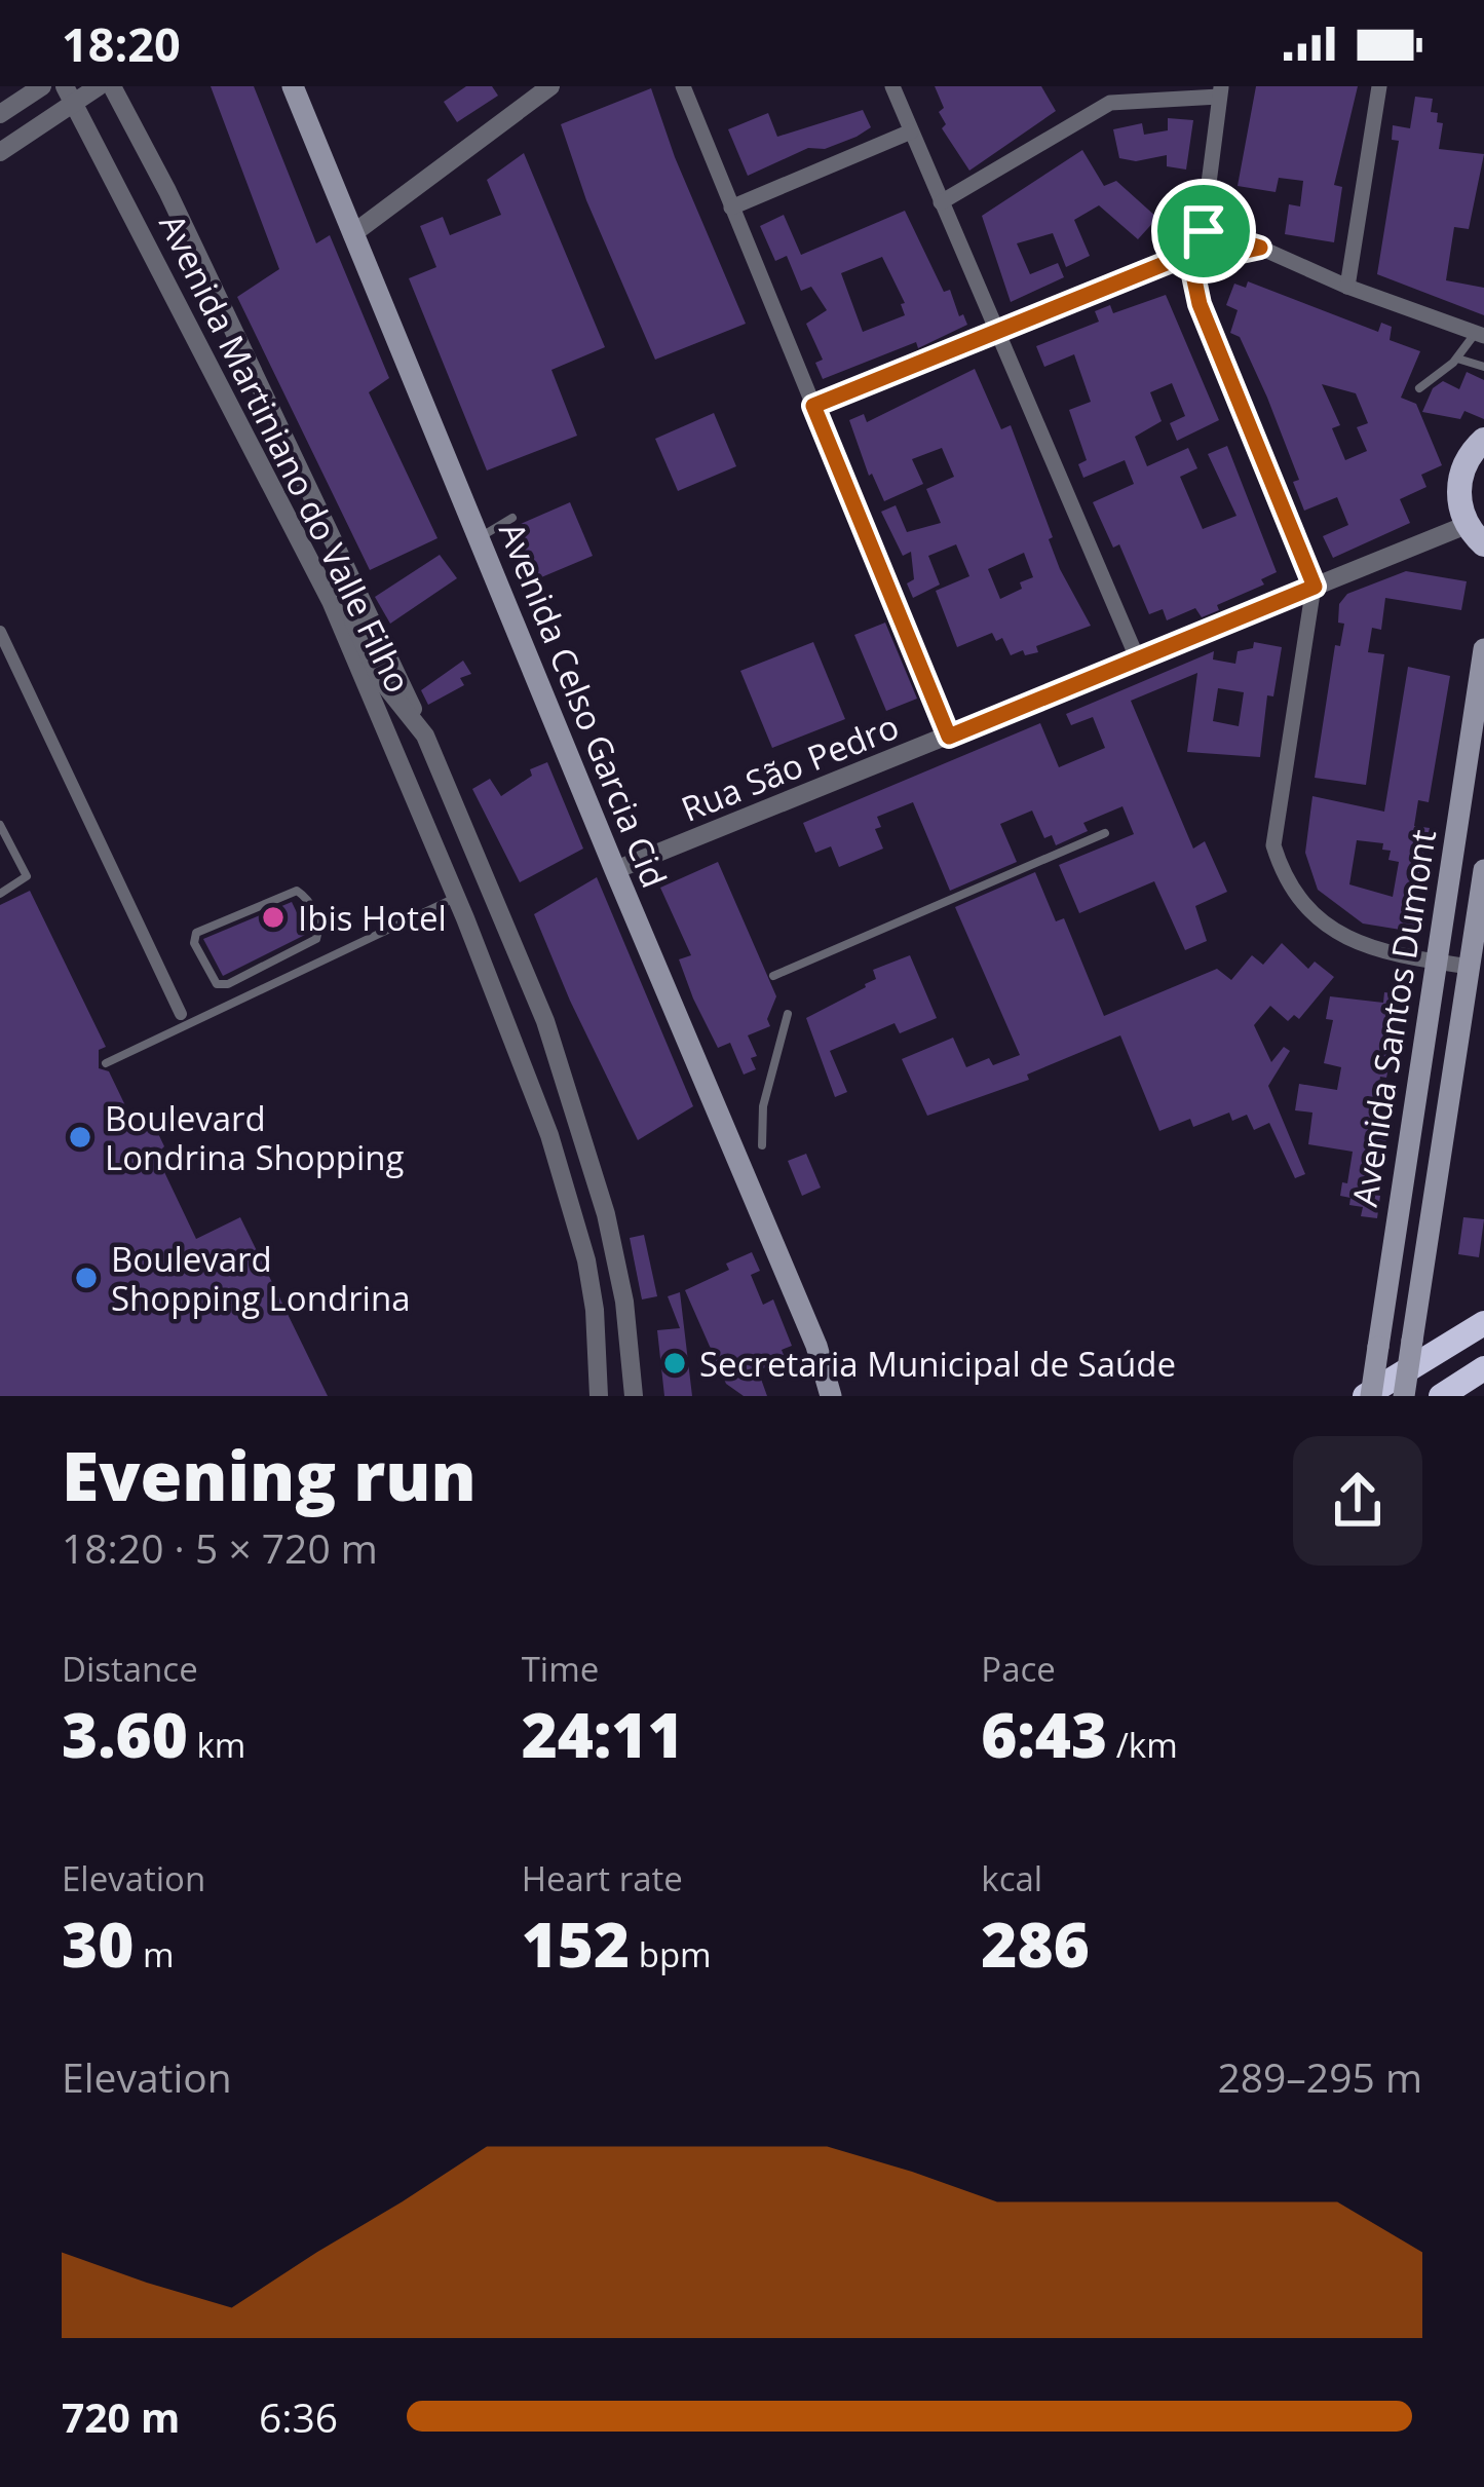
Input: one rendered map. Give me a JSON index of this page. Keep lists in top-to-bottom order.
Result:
{
  "streets": {
    "main road": ["Avenida Celso Garcia Cid", "Avenida Santos Dumont"],
    "street": ["Avenida Martiniano do Valle Filho", "Rua São Pedro"]
  },
  "crossings": [
    ["Avenida Celso Garcia Cid", "Rua São Pedro"]
  ],
  "places": [
    "Ibis Hotel",
    "Boulevard Londrina Shopping",
    "Boulevard Shopping Londrina",
    "Secretaria Municipal de Saúde"
  ],
  "page": {
    "status": "18:20",
    "heading": ["Evening run", "18:20 · 5 × 720 m"],
    "stats": [
      ["Distance", "3.60 km"],
      ["Time", "24:11"],
      ["Pace", "6:43 /km"],
      ["Elevation", "30 m"],
      ["Heart rate", "152 bpm"],
      ["kcal", "286"]
    ],
    "chart": ["Elevation", "289–295 m"],
    "list": [
      {
        "name": "720 m",
        "note": "6:36"
      }
    ]
  }
}
